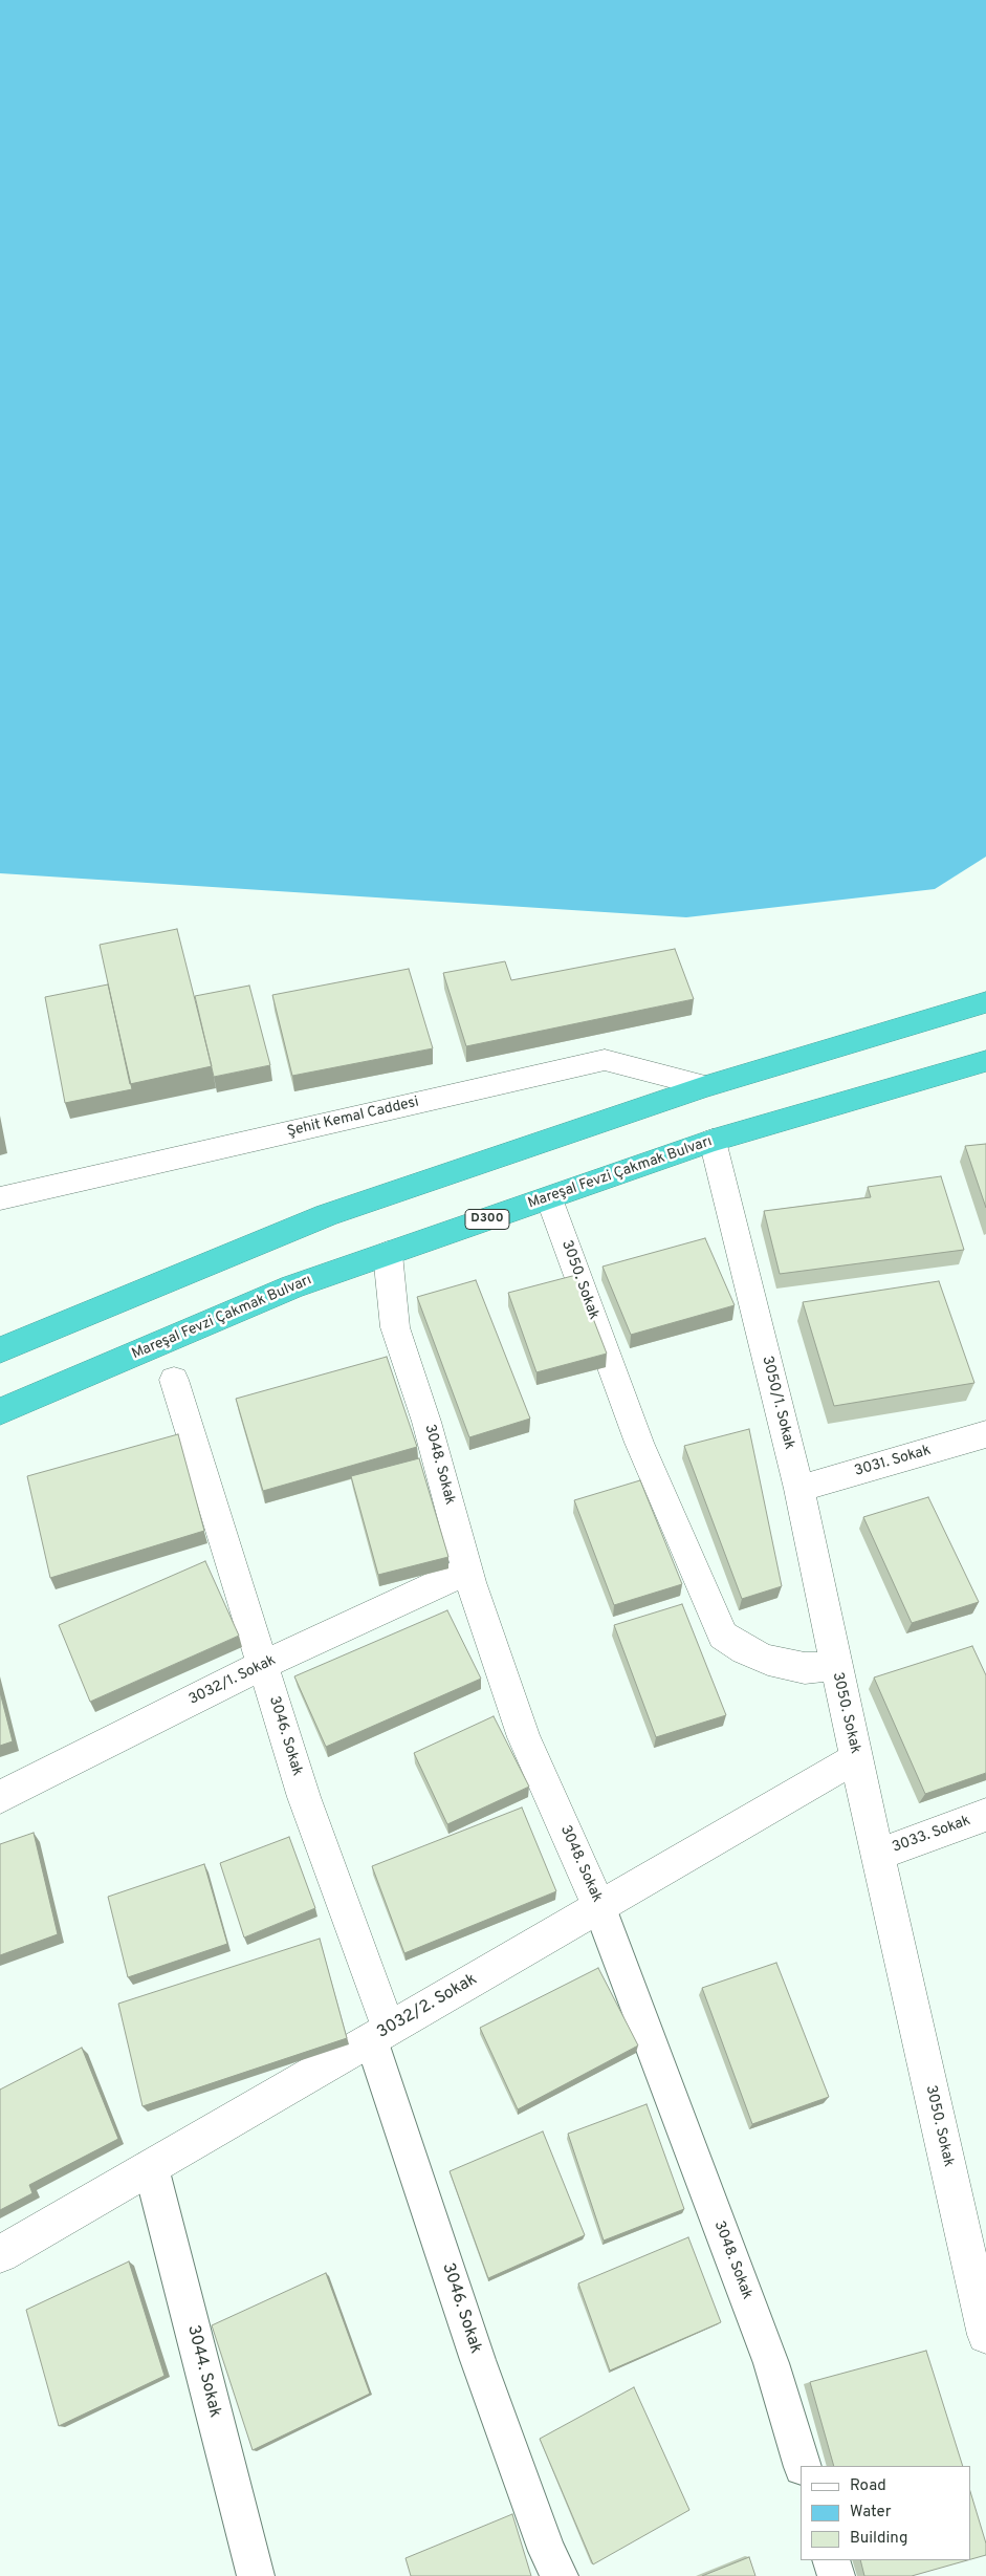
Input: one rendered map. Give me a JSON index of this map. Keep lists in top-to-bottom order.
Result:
{
  "streets": {
    "highway": ["Mareşal Fevzi Çakmak Bulvarı", "D300"],
    "street": [
      "Şehit Kemal Caddesi",
      "3050. Sokak",
      "3050/1. Sokak",
      "3031. Sokak",
      "3048. Sokak",
      "3032/1. Sokak",
      "3046. Sokak",
      "3033. Sokak",
      "3032/2. Sokak"
    ],
    "lane": ["3044. Sokak"]
  },
  "crossings": [
    ["Mareşal Fevzi Çakmak Bulvarı", "3050. Sokak"],
    ["Mareşal Fevzi Çakmak Bulvarı", "3050/1. Sokak"],
    ["Mareşal Fevzi Çakmak Bulvarı", "3048. Sokak"],
    ["3050. Sokak", "3050/1. Sokak"],
    ["3050. Sokak", "3033. Sokak"],
    ["3050. Sokak", "3032/2. Sokak"],
    ["3050/1. Sokak", "3031. Sokak"],
    ["3048. Sokak", "3032/1. Sokak"],
    ["3048. Sokak", "3032/2. Sokak"],
    ["3032/1. Sokak", "3046. Sokak"],
    ["3046. Sokak", "3032/2. Sokak"],
    ["3032/2. Sokak", "3044. Sokak"]
  ],
  "legend": ["Road", "Water", "Building"]
}
